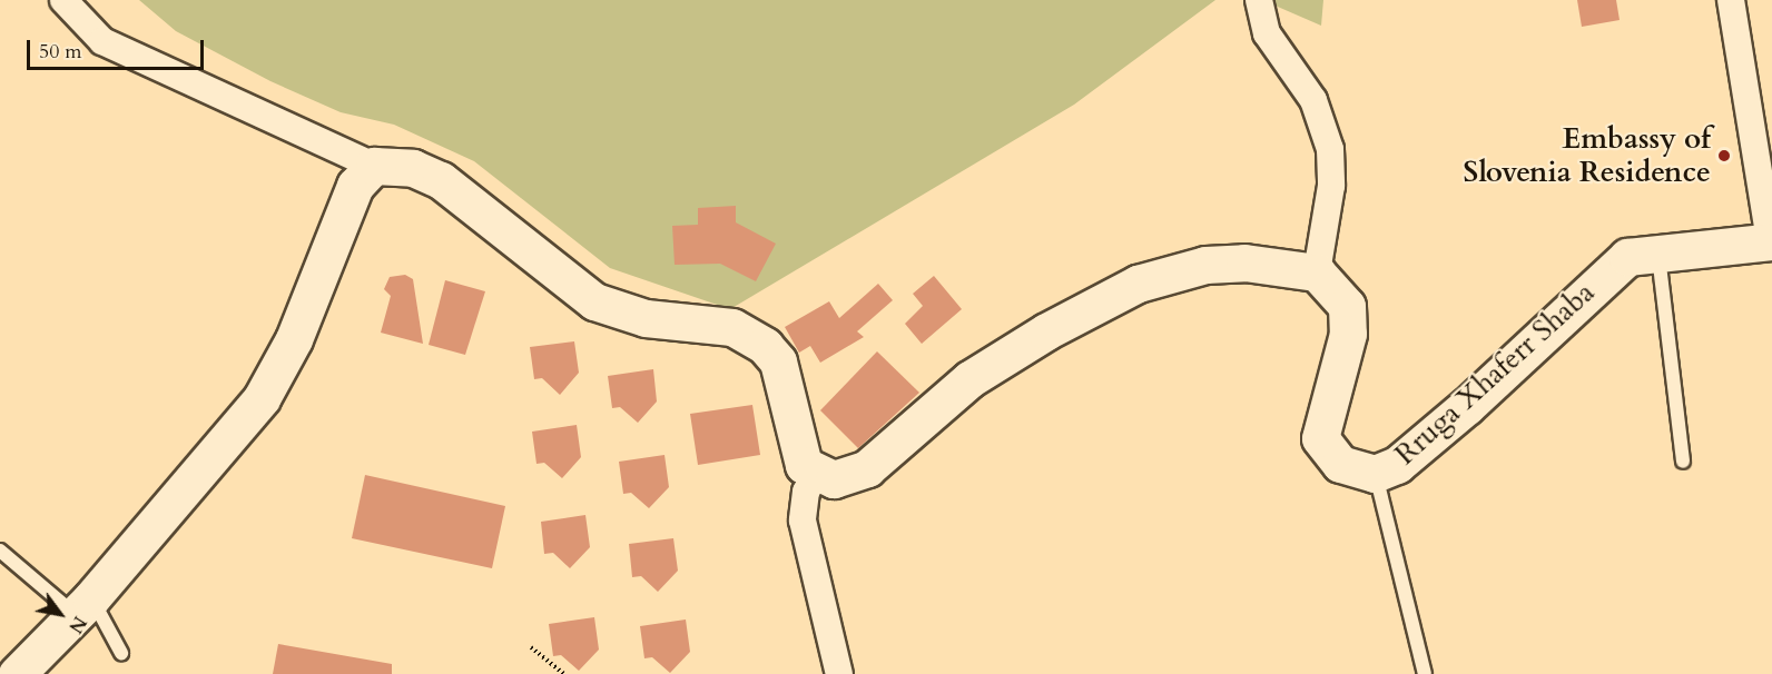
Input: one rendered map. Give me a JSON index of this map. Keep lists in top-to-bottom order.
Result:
{
  "streets": {
    "street": ["Rruga Xhaferr Shaba"]
  },
  "places": ["Embassy of Slovenia Residence"],
  "scale_bar": "50 m",
  "north": "bottom right"
}
